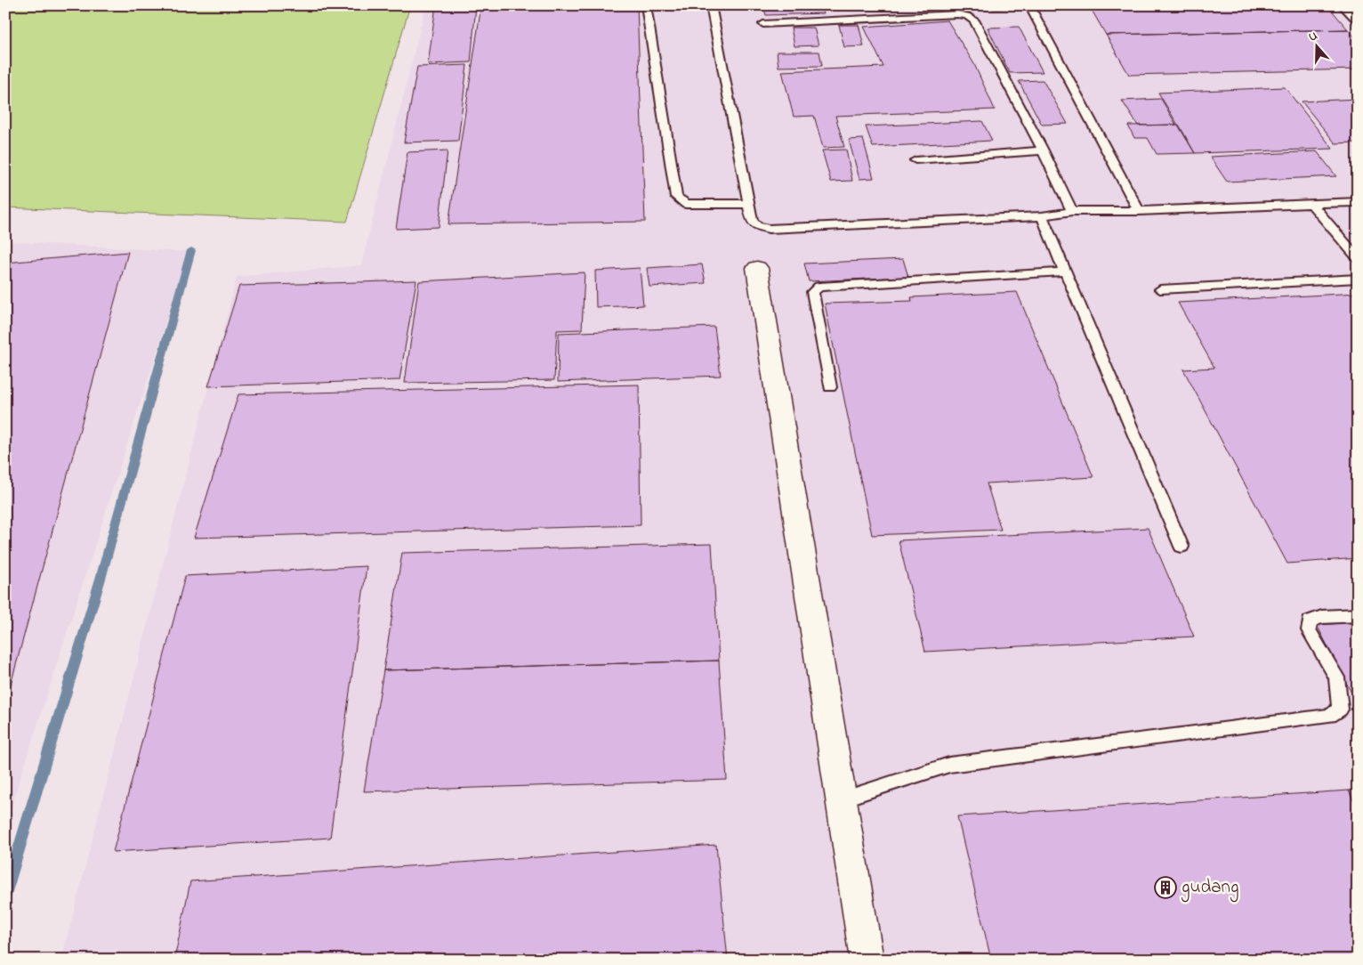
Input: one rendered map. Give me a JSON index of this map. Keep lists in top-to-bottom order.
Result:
{
  "places": {
    "building": ["gudang"]
  },
  "north": "top"
}
